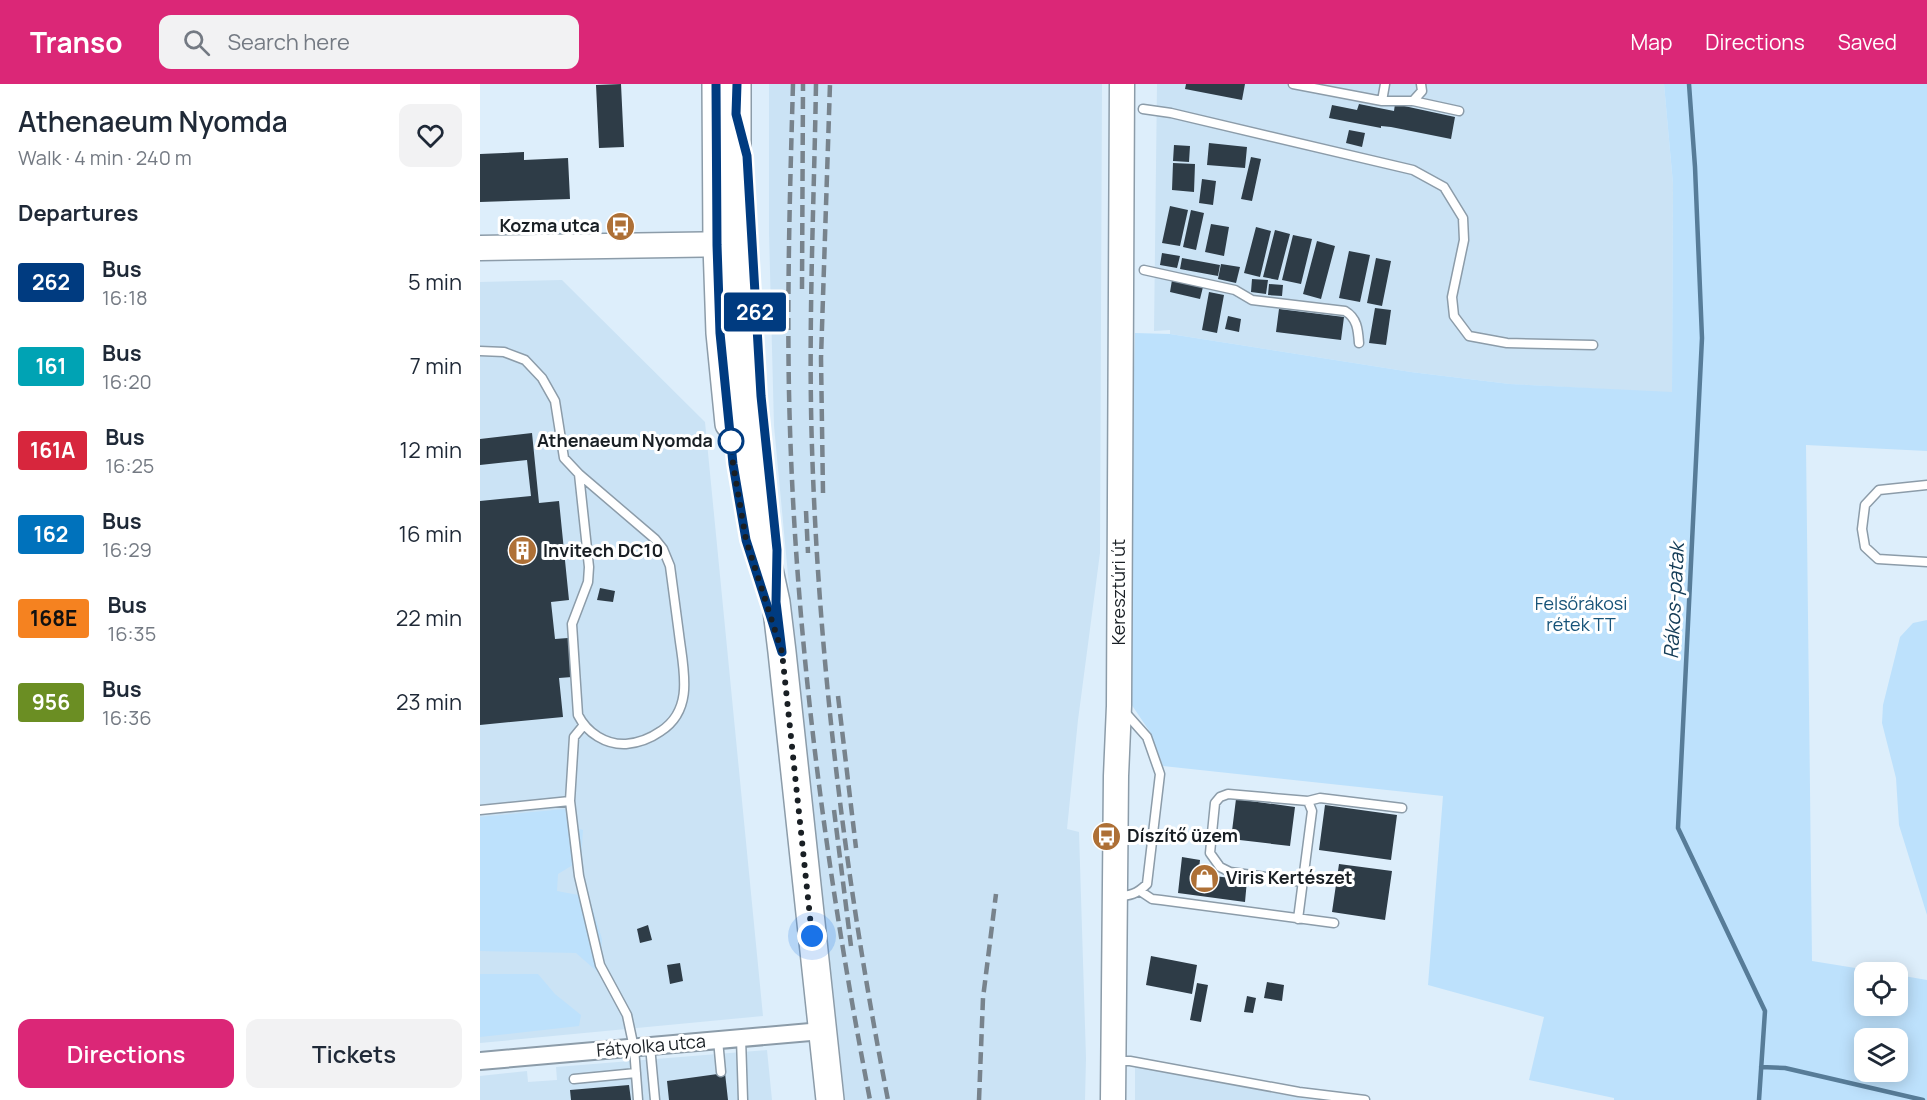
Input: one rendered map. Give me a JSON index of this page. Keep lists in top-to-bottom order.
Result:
{
  "streets": {
    "main road": ["Keresztúri út"],
    "street": ["Fátyolka utca"]
  },
  "water": ["Rákos-patak"],
  "parks": ["Felsőrákosi rétek TT"],
  "places": {
    "bus stop": ["Kozma utca", "Díszítő üzem"],
    "other": ["Athenaeum Nyomda"],
    "building": ["Invitech DC10"],
    "shop": ["Viris Kertészet"]
  },
  "lines": ["bus line 262"],
  "page": {
    "header": "Transo",
    "search": "Search here",
    "nav": ["Map", "Directions", "Saved"],
    "heading": [
      ["Athenaeum Nyomda", "Walk · 4 min · 240 m"],
      "Departures"
    ],
    "on_map": "262",
    "list": [
      {
        "mark": "262",
        "name": "Bus",
        "note": "16:18",
        "value": "5 min"
      },
      {
        "mark": "161",
        "name": "Bus",
        "note": "16:20",
        "value": "7 min"
      },
      {
        "mark": "161A",
        "name": "Bus",
        "note": "16:25",
        "value": "12 min"
      },
      {
        "mark": "162",
        "name": "Bus",
        "note": "16:29",
        "value": "16 min"
      },
      {
        "mark": "168E",
        "name": "Bus",
        "note": "16:35",
        "value": "22 min"
      },
      {
        "mark": "956",
        "name": "Bus",
        "note": "16:36",
        "value": "23 min"
      }
    ],
    "buttons": ["Directions", "Tickets"]
  }
}
